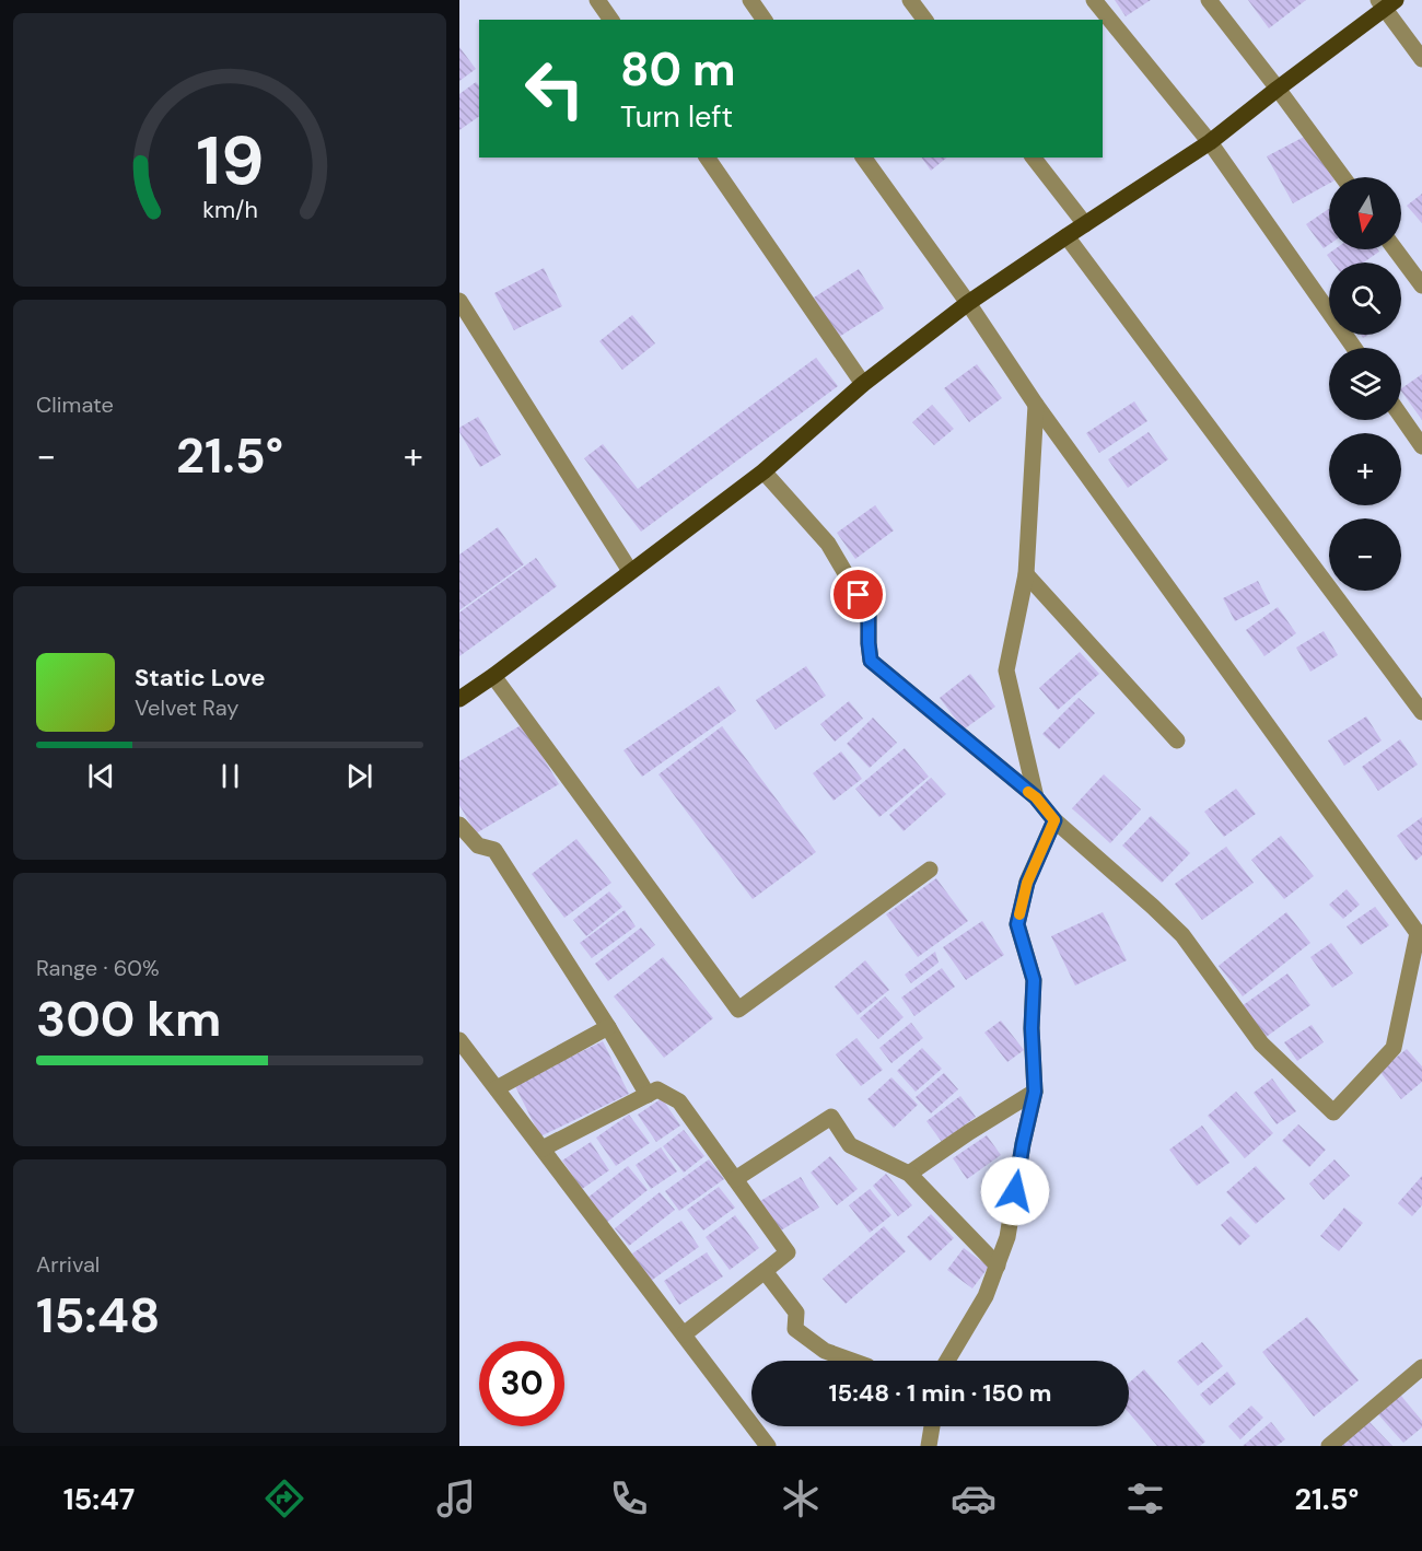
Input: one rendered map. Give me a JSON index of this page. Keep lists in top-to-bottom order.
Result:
{
  "north": "bottom",
  "page": {
    "turn": ["80 m", "Turn left"],
    "map_buttons": ["+", "−"],
    "tile": [
      "Climate",
      ["Range · 60%", "300 km"],
      ["Arrival", "15:48"]
    ],
    "heat": ["−", "21.5°", "+"],
    "song": ["Static Love", "Velvet Ray"],
    "limit": "30",
    "trip": "15:48 · 1 min · 150 m",
    "tabs": ["15:47", "21.5°"],
    "gauge": ["19", "km/h"]
  }
}
